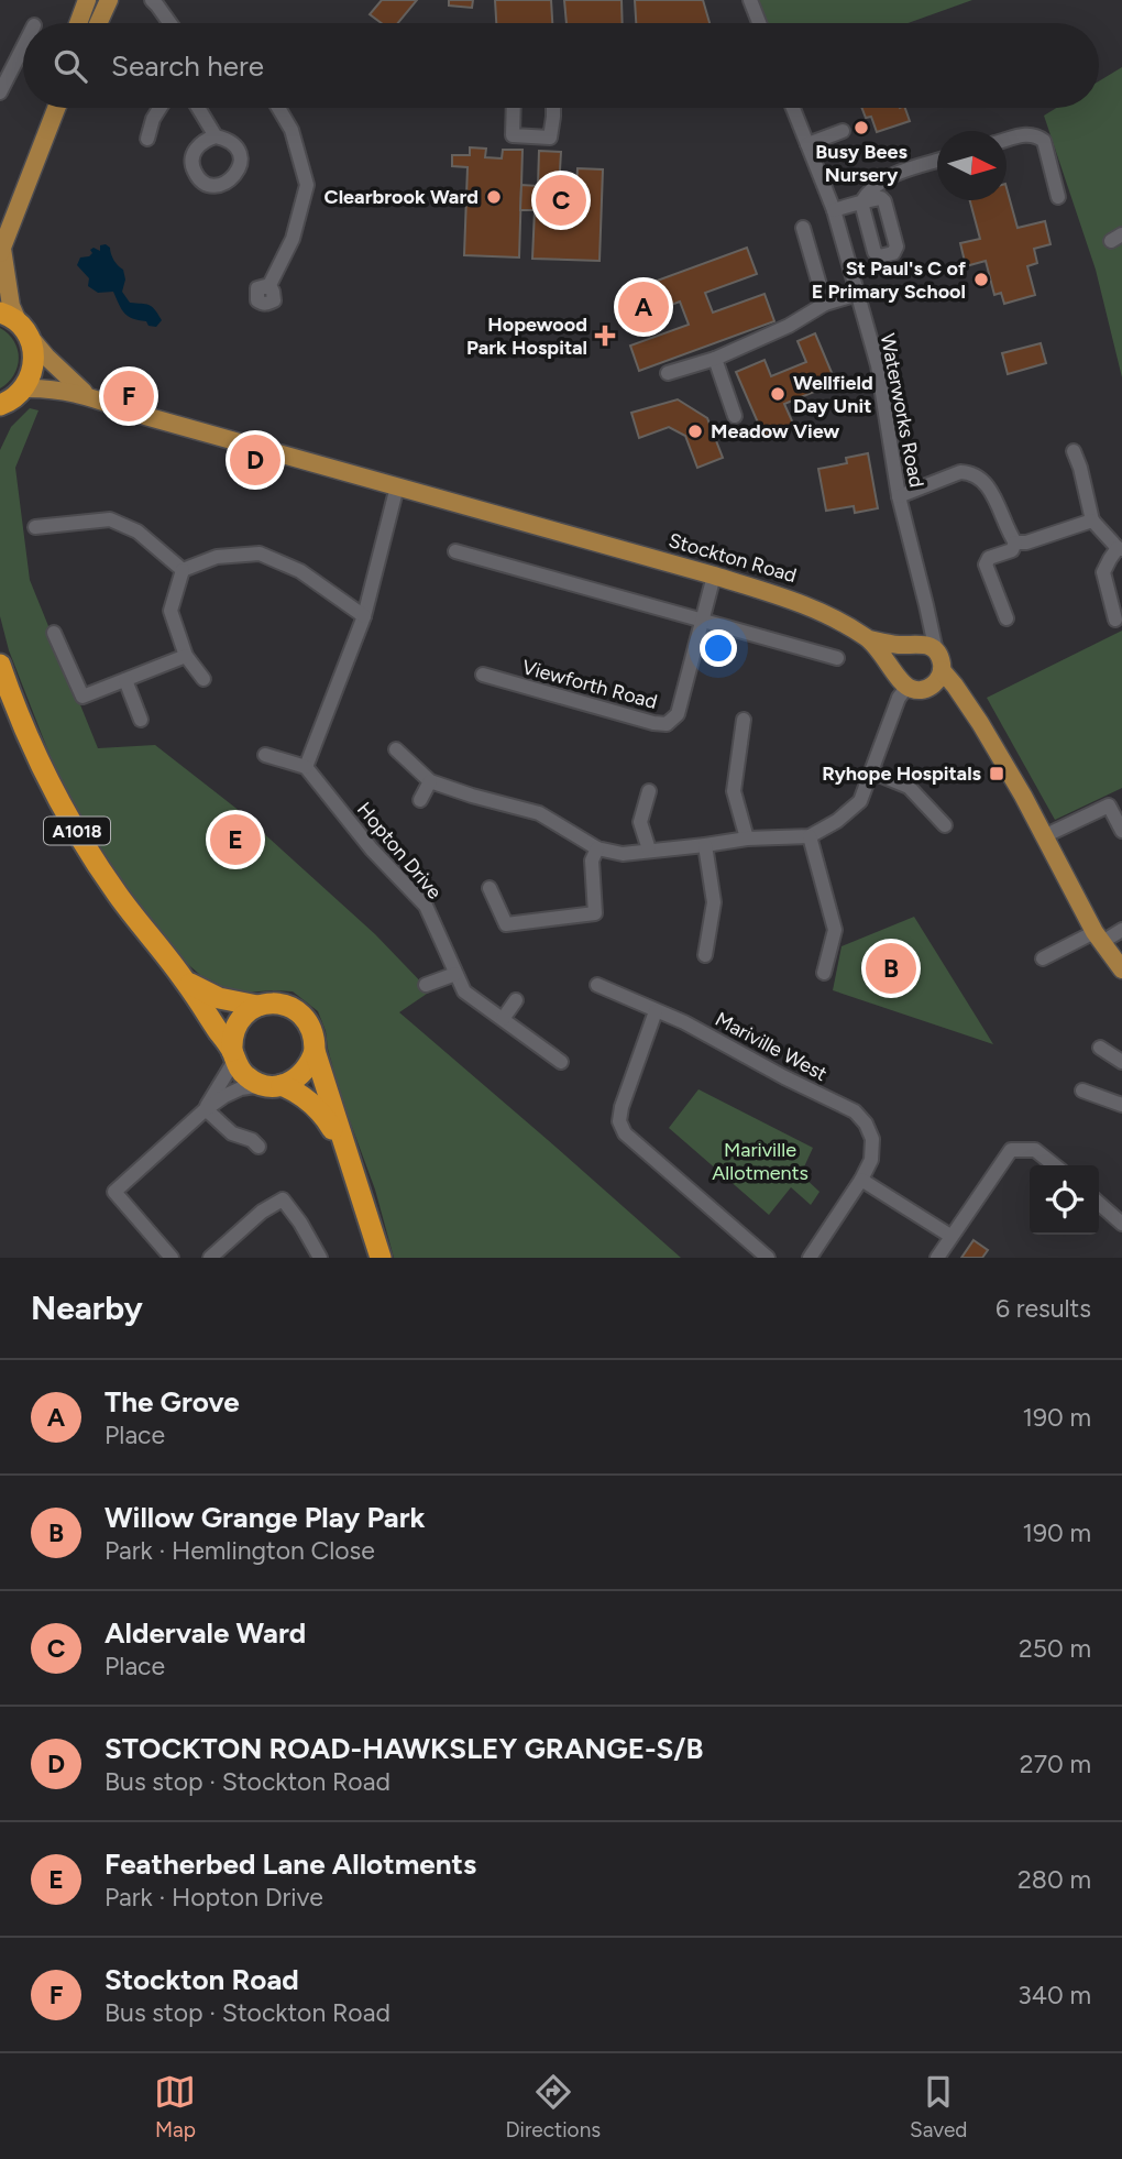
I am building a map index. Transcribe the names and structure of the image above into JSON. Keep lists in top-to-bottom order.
{
  "streets": {
    "highway": ["A1018"],
    "main road": ["Stockton Road"],
    "street": [
      "Waterworks Road",
      "Viewforth Road",
      "Hopton Drive",
      "Mariville West"
    ]
  },
  "crossings": [
    ["Waterworks Road", "Stockton Road"],
    ["Stockton Road", "Viewforth Road"]
  ],
  "parks": ["Mariville Allotments"],
  "places": {
    "other": [
      "Busy Bees Nursery",
      "Clearbrook Ward",
      "St Paul's C of E Primary School",
      "Wellfield Day Unit",
      "Meadow View"
    ],
    "health": ["Hopewood Park Hospital"],
    "transit": ["Ryhope Hospitals"]
  },
  "north": "right",
  "page": {
    "search": "Search here",
    "pins": [
      "C",
      "A",
      "F",
      "D",
      "E",
      "B"
    ],
    "heading": ["Nearby", "6 results"],
    "list": [
      {
        "mark": "A",
        "name": "The Grove",
        "note": "Place",
        "value": "190 m"
      },
      {
        "mark": "B",
        "name": "Willow Grange Play Park",
        "note": "Park · Hemlington Close",
        "value": "190 m"
      },
      {
        "mark": "C",
        "name": "Aldervale Ward",
        "note": "Place",
        "value": "250 m"
      },
      {
        "mark": "D",
        "name": "STOCKTON ROAD-HAWKSLEY GRANGE-S/B",
        "note": "Bus stop · Stockton Road",
        "value": "270 m"
      },
      {
        "mark": "E",
        "name": "Featherbed Lane Allotments",
        "note": "Park · Hopton Drive",
        "value": "280 m"
      },
      {
        "mark": "F",
        "name": "Stockton Road",
        "note": "Bus stop · Stockton Road",
        "value": "340 m"
      }
    ],
    "nav": ["Map", "Directions", "Saved"]
  }
}
